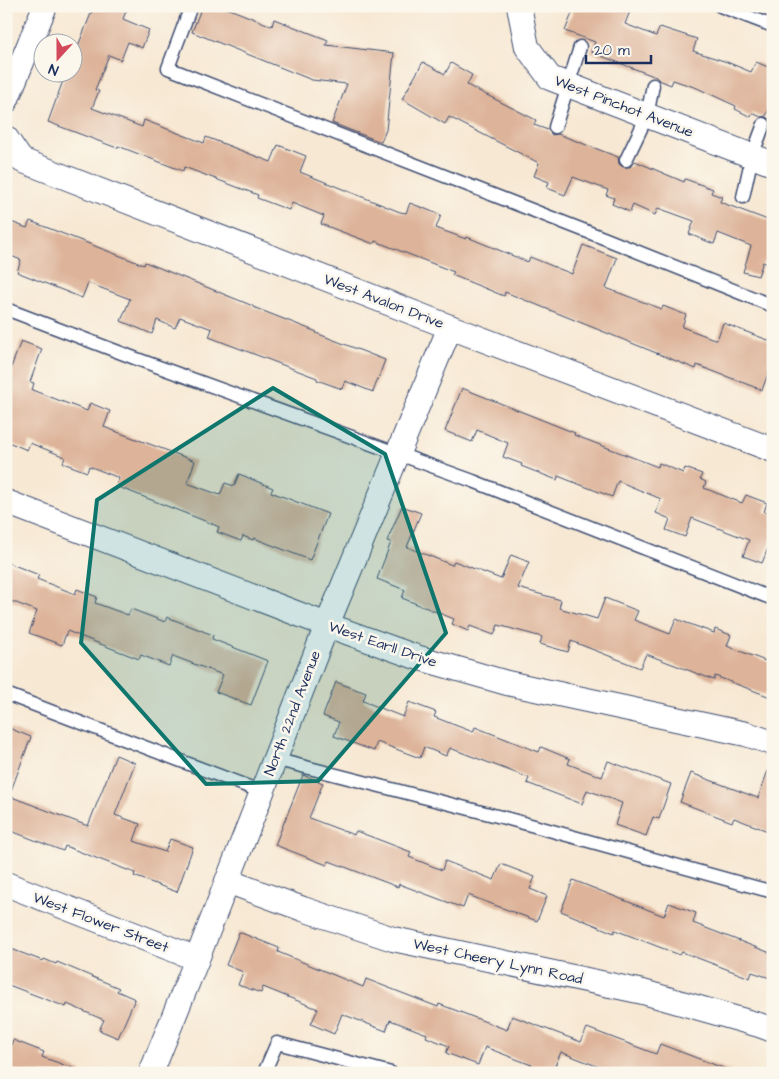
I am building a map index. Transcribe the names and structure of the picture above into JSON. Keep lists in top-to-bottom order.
{
  "streets": {
    "street": [
      "West Pinchot Avenue",
      "West Avalon Drive",
      "West Earll Drive",
      "North 22nd Avenue",
      "West Flower Street",
      "West Cheery Lynn Road"
    ]
  },
  "crossings": [
    ["West Avalon Drive", "North 22nd Avenue"],
    ["West Earll Drive", "North 22nd Avenue"],
    ["North 22nd Avenue", "West Flower Street"],
    ["North 22nd Avenue", "West Cheery Lynn Road"]
  ],
  "scale_bar": "20 m",
  "north": "bottom"
}
